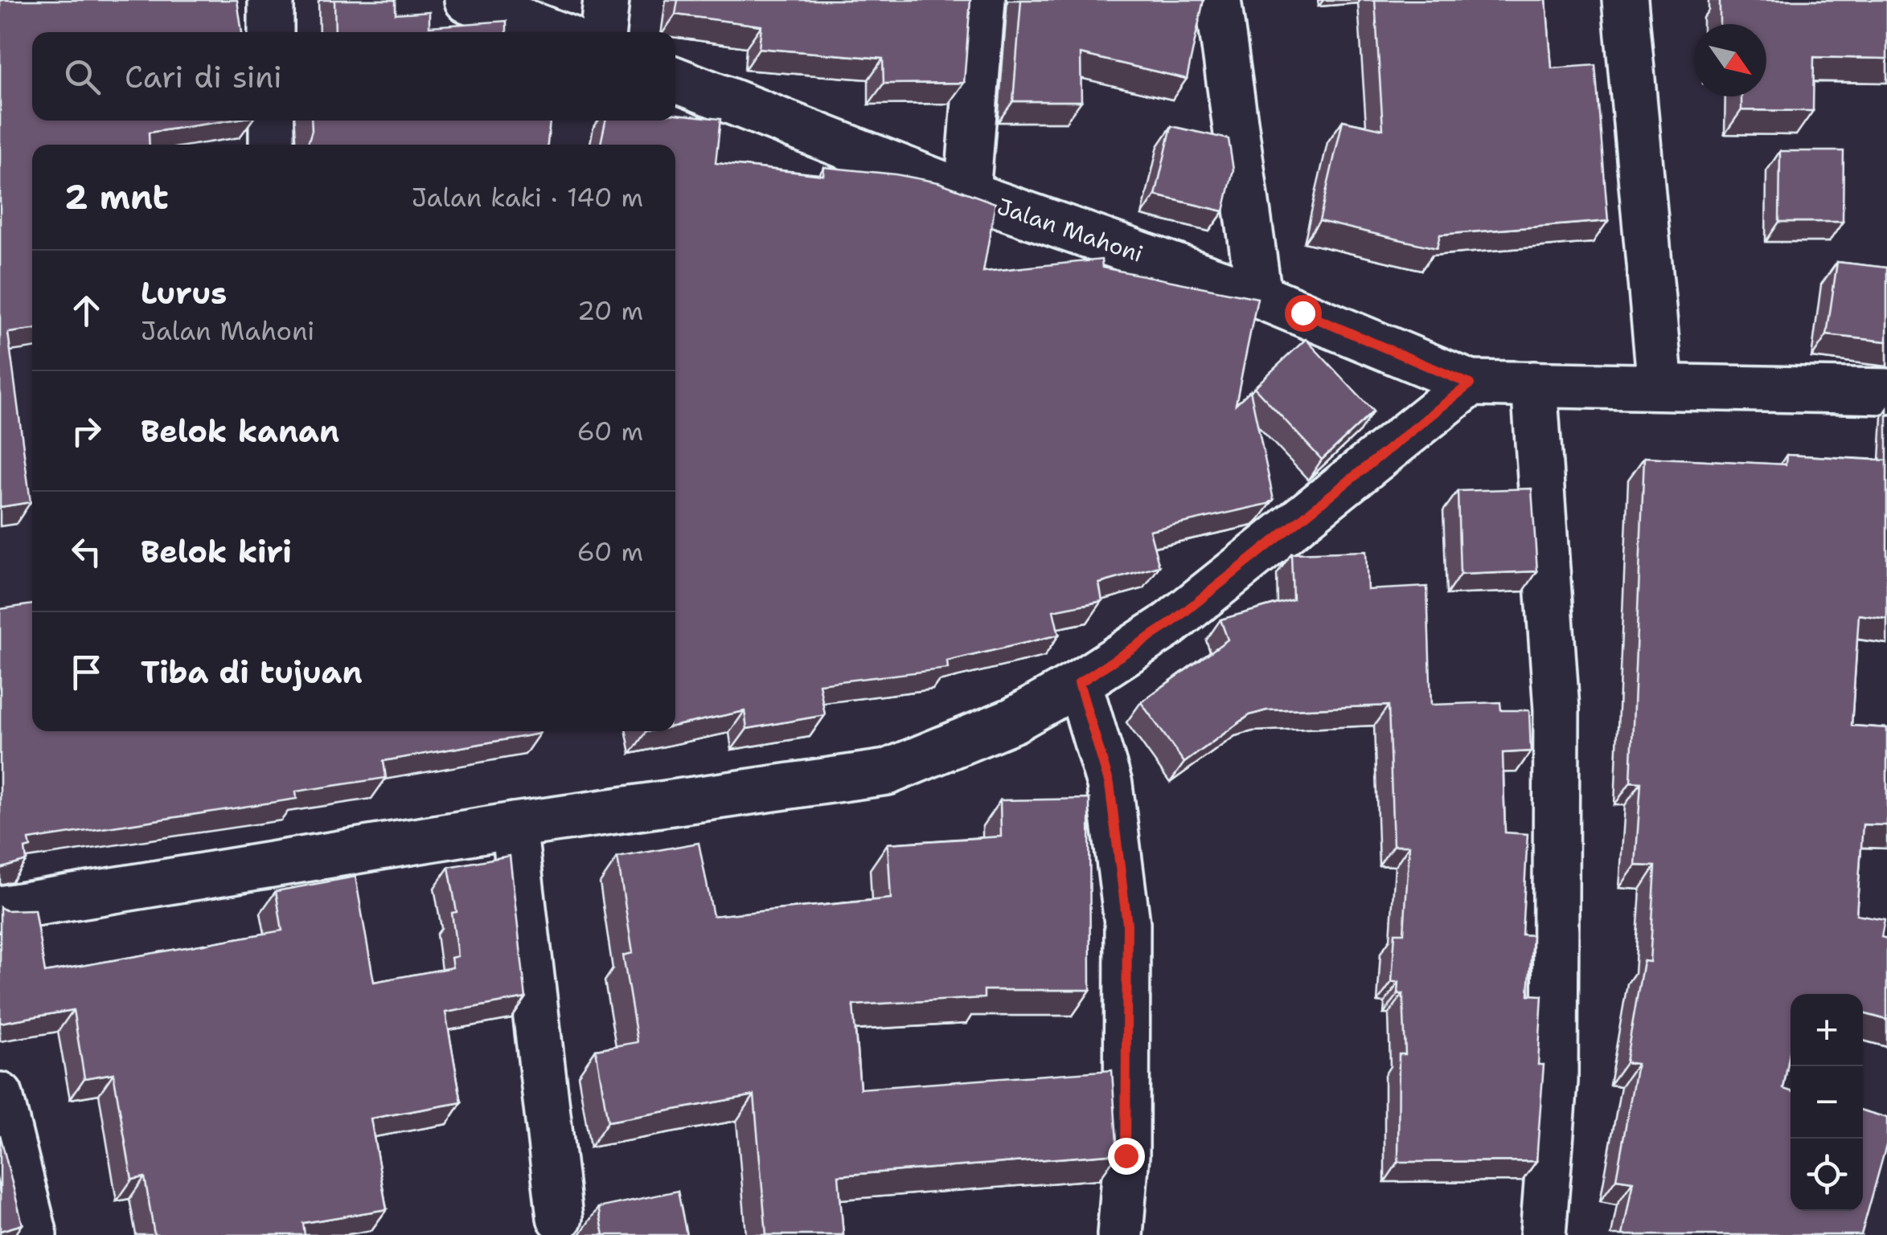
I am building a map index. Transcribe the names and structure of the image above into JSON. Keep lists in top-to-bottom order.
{
  "streets": {
    "street": ["Jalan Mahoni"]
  },
  "north": "bottom right",
  "page": {
    "search": "Cari di sini",
    "heading": ["2 mnt", "Jalan kaki · 140 m"],
    "list": [
      ["Lurus", "Jalan Mahoni", "20 m"],
      ["Belok kanan", "60 m"],
      ["Belok kiri", "60 m"],
      "Tiba di tujuan"
    ],
    "map_buttons": ["+", "−"]
  }
}
